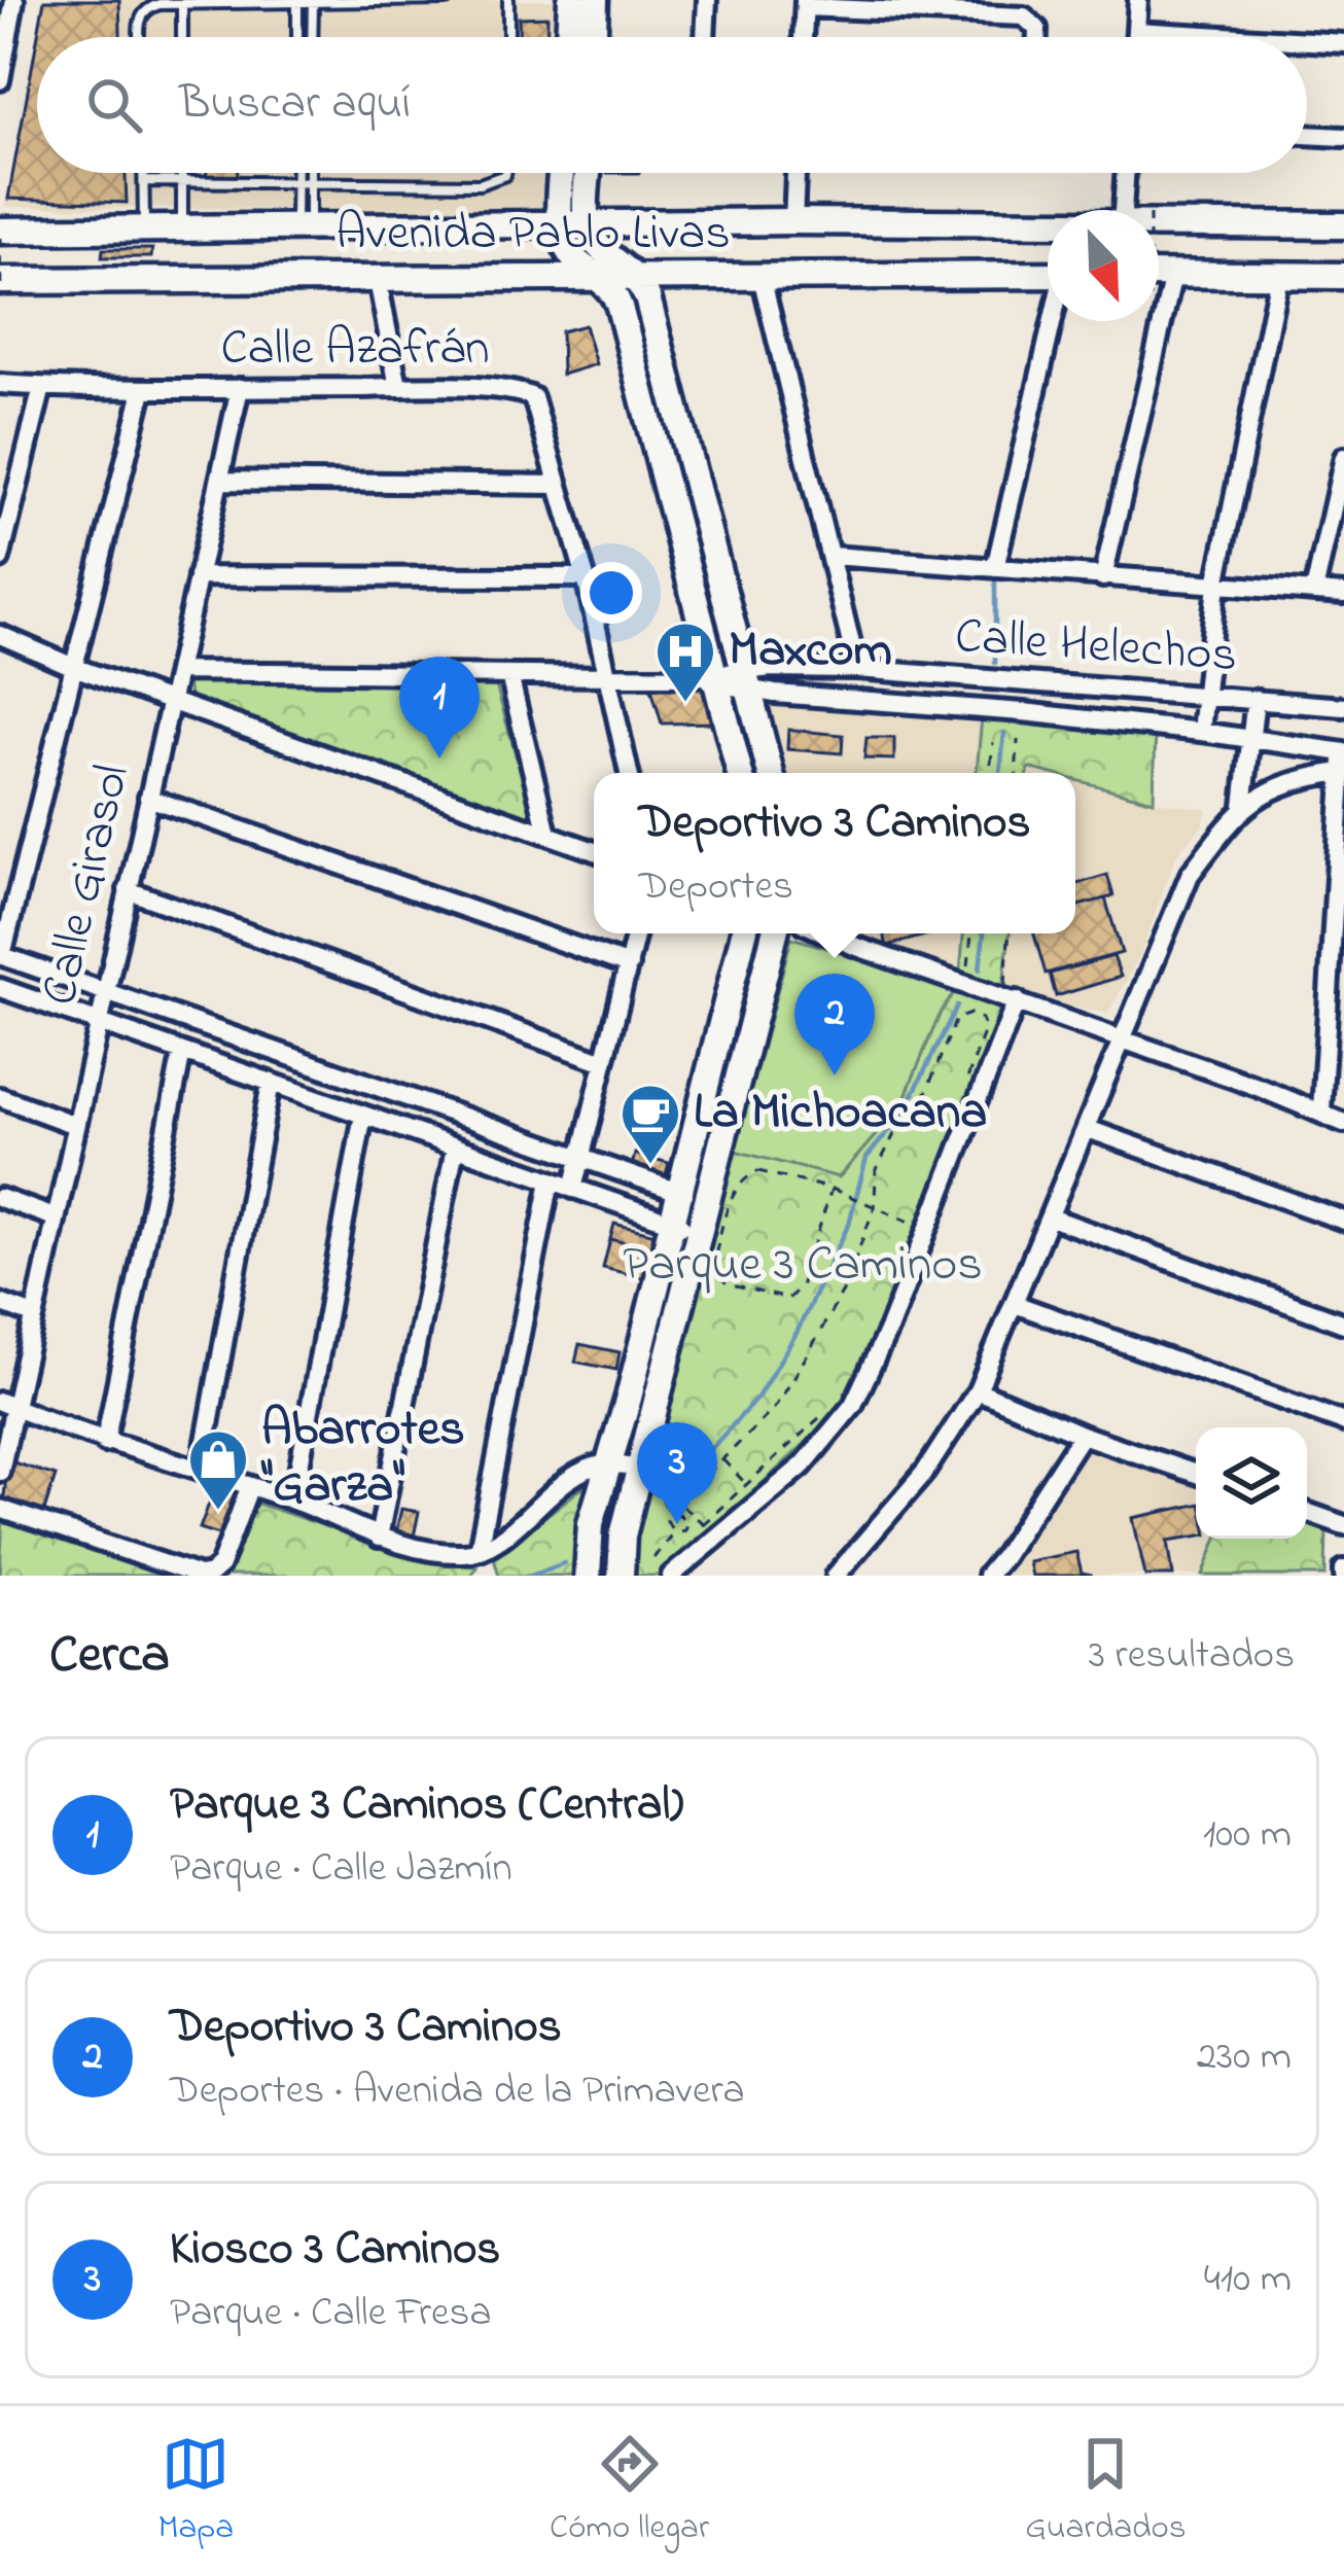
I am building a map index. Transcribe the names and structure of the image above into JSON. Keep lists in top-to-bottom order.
{
  "streets": {
    "street": [
      "Avenida Pablo Livas",
      "Calle Azafrán",
      "Calle Helechos",
      "Calle Girasol"
    ]
  },
  "crossings": [
    ["Calle Azafrán", "Calle Girasol"]
  ],
  "parks": ["Parque 3 Caminos"],
  "places": {
    "hospital": ["Maxcom"],
    "cafe": ["La Michoacana"],
    "shop": ["Abarrotes \"Garza\""]
  },
  "north": "bottom right",
  "page": {
    "search": "Buscar aquí",
    "pins": ["1", "2", "3"],
    "popup": ["Deportivo 3 Caminos", "Deportes"],
    "heading": ["Cerca", "3 resultados"],
    "list": [
      {
        "mark": "1",
        "name": "Parque 3 Caminos (Central)",
        "note": "Parque · Calle Jazmín",
        "value": "100 m"
      },
      {
        "mark": "2",
        "name": "Deportivo 3 Caminos",
        "note": "Deportes · Avenida de la Primavera",
        "value": "230 m"
      },
      {
        "mark": "3",
        "name": "Kiosco 3 Caminos",
        "note": "Parque · Calle Fresa",
        "value": "410 m"
      }
    ],
    "nav": ["Mapa", "Cómo llegar", "Guardados"]
  }
}
